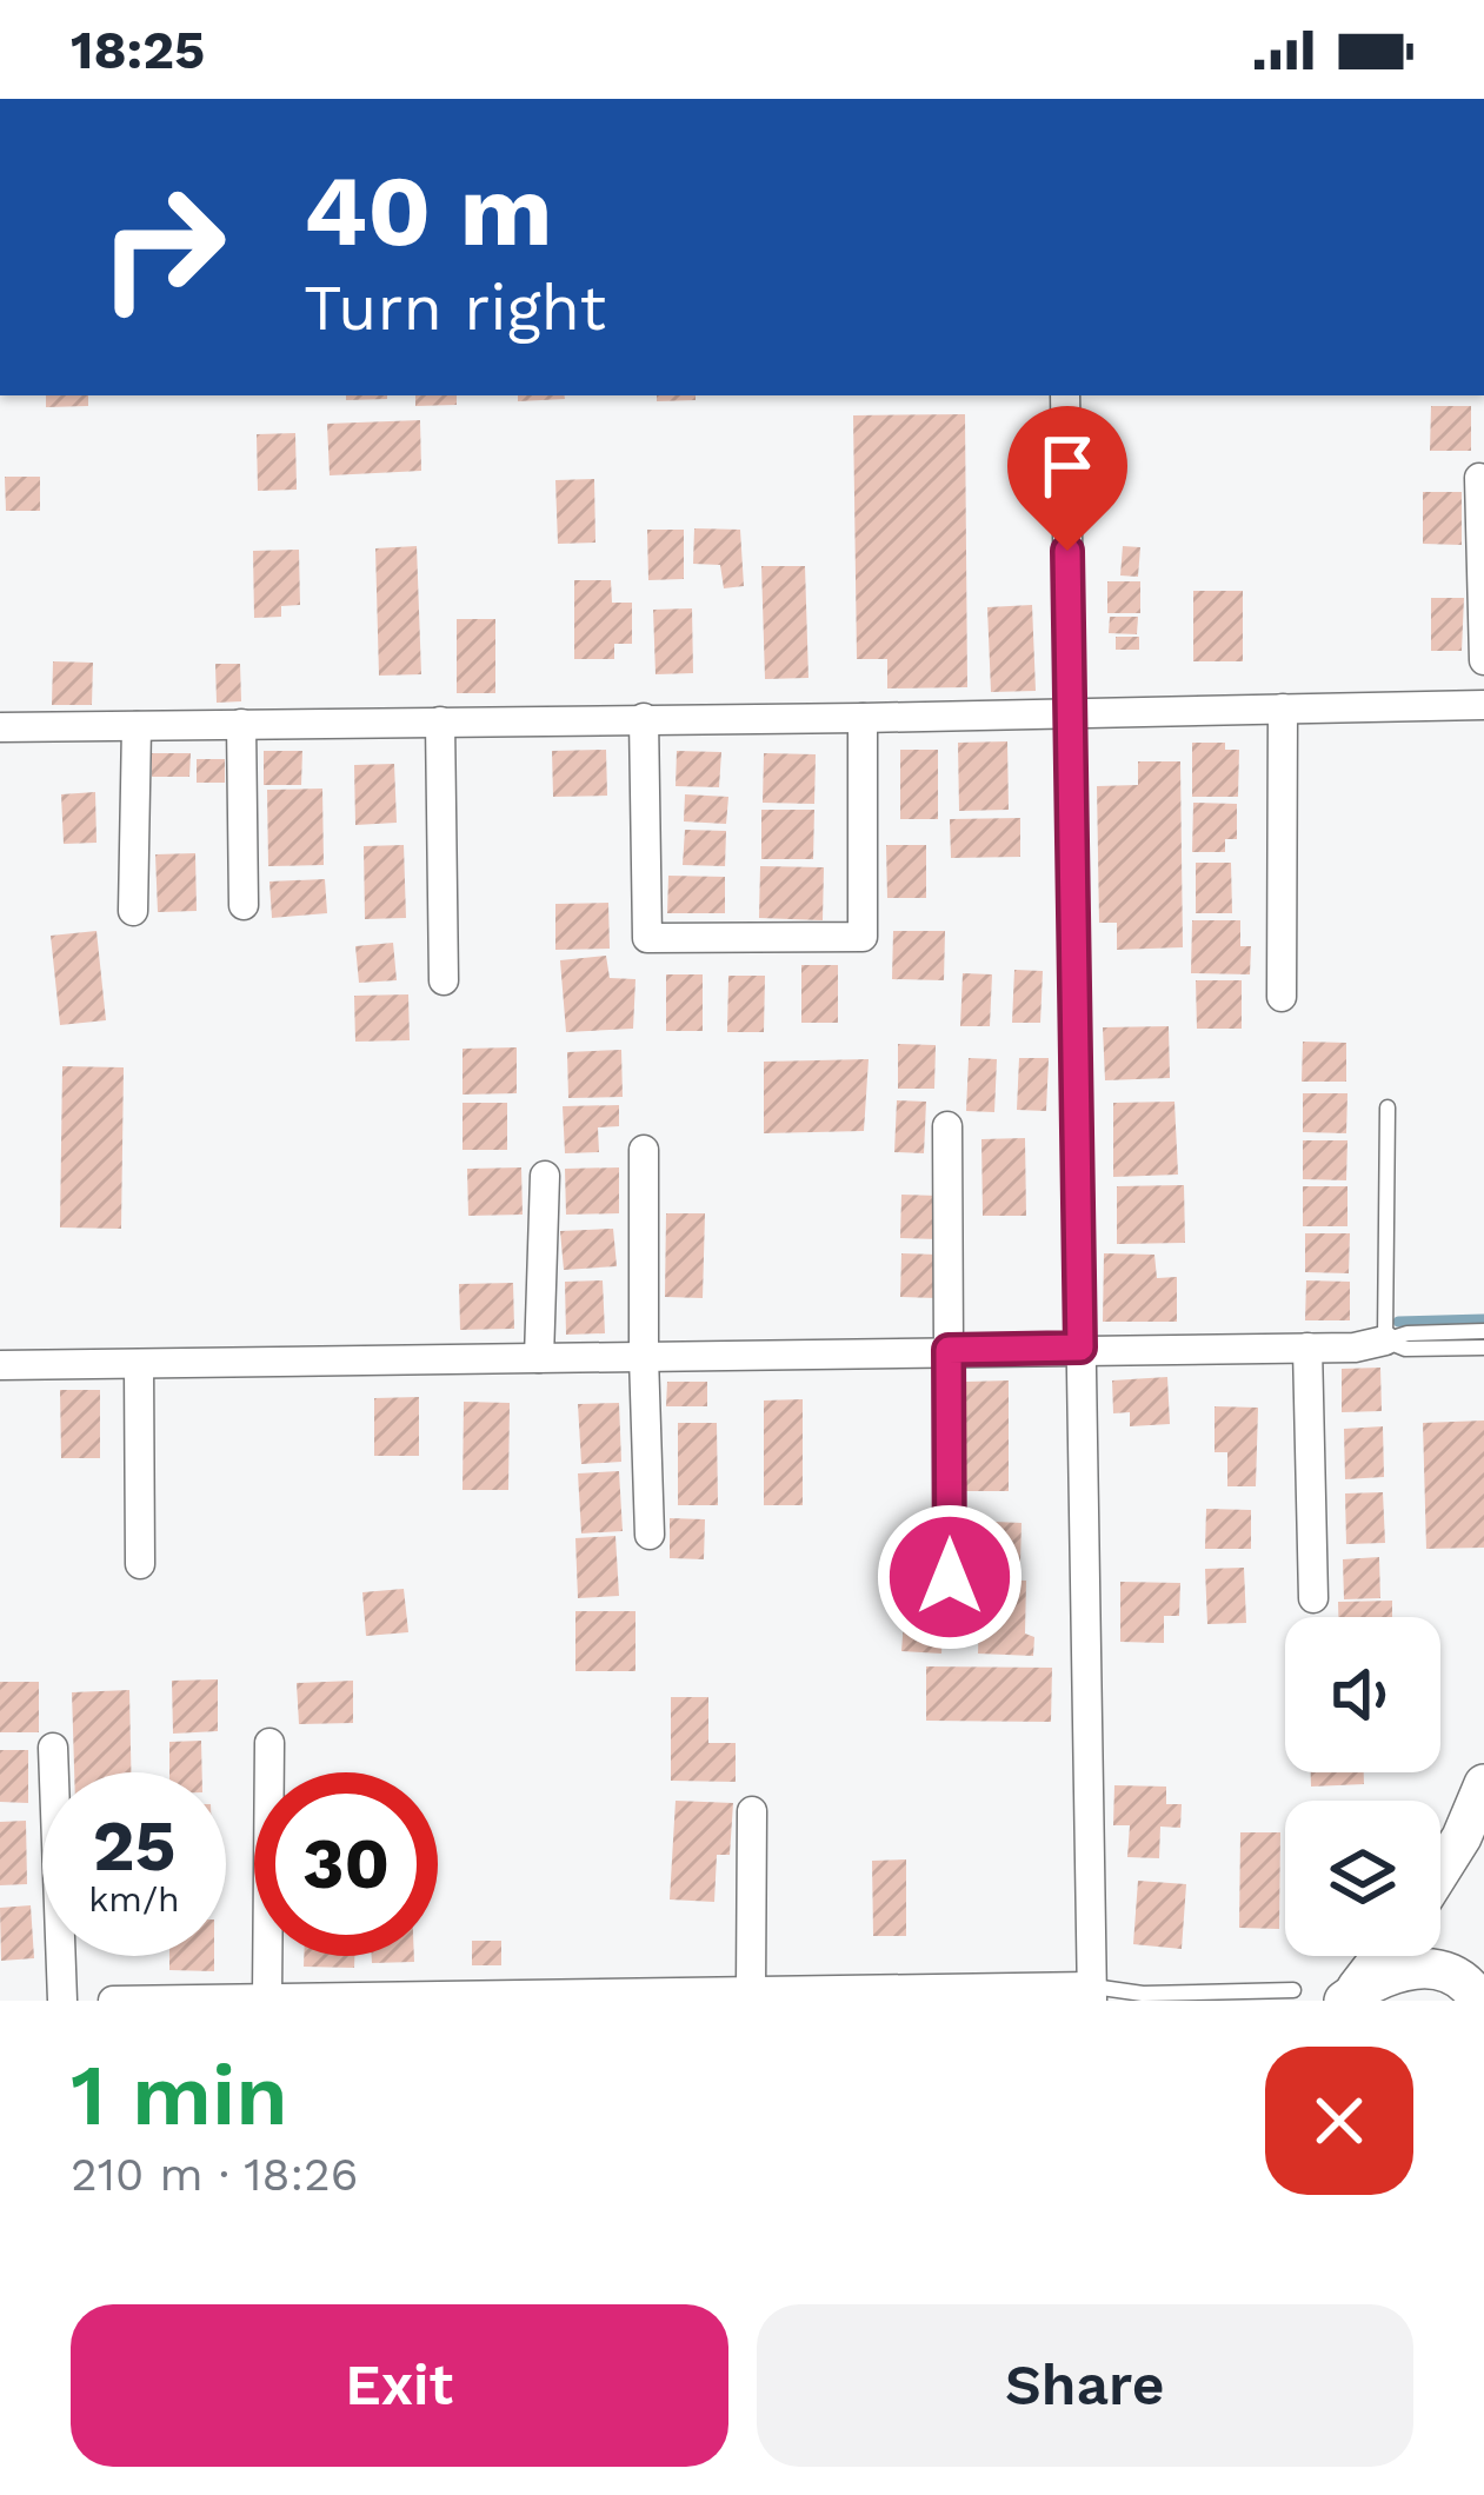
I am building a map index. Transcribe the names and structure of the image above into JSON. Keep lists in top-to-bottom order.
{
  "page": {
    "status": "18:25",
    "turn": ["40 m", "Turn right"],
    "speed": "25 km/h",
    "limit": "30",
    "heading": ["1 min", "210 m · 18:26"],
    "buttons": ["Exit", "Share"]
  }
}
